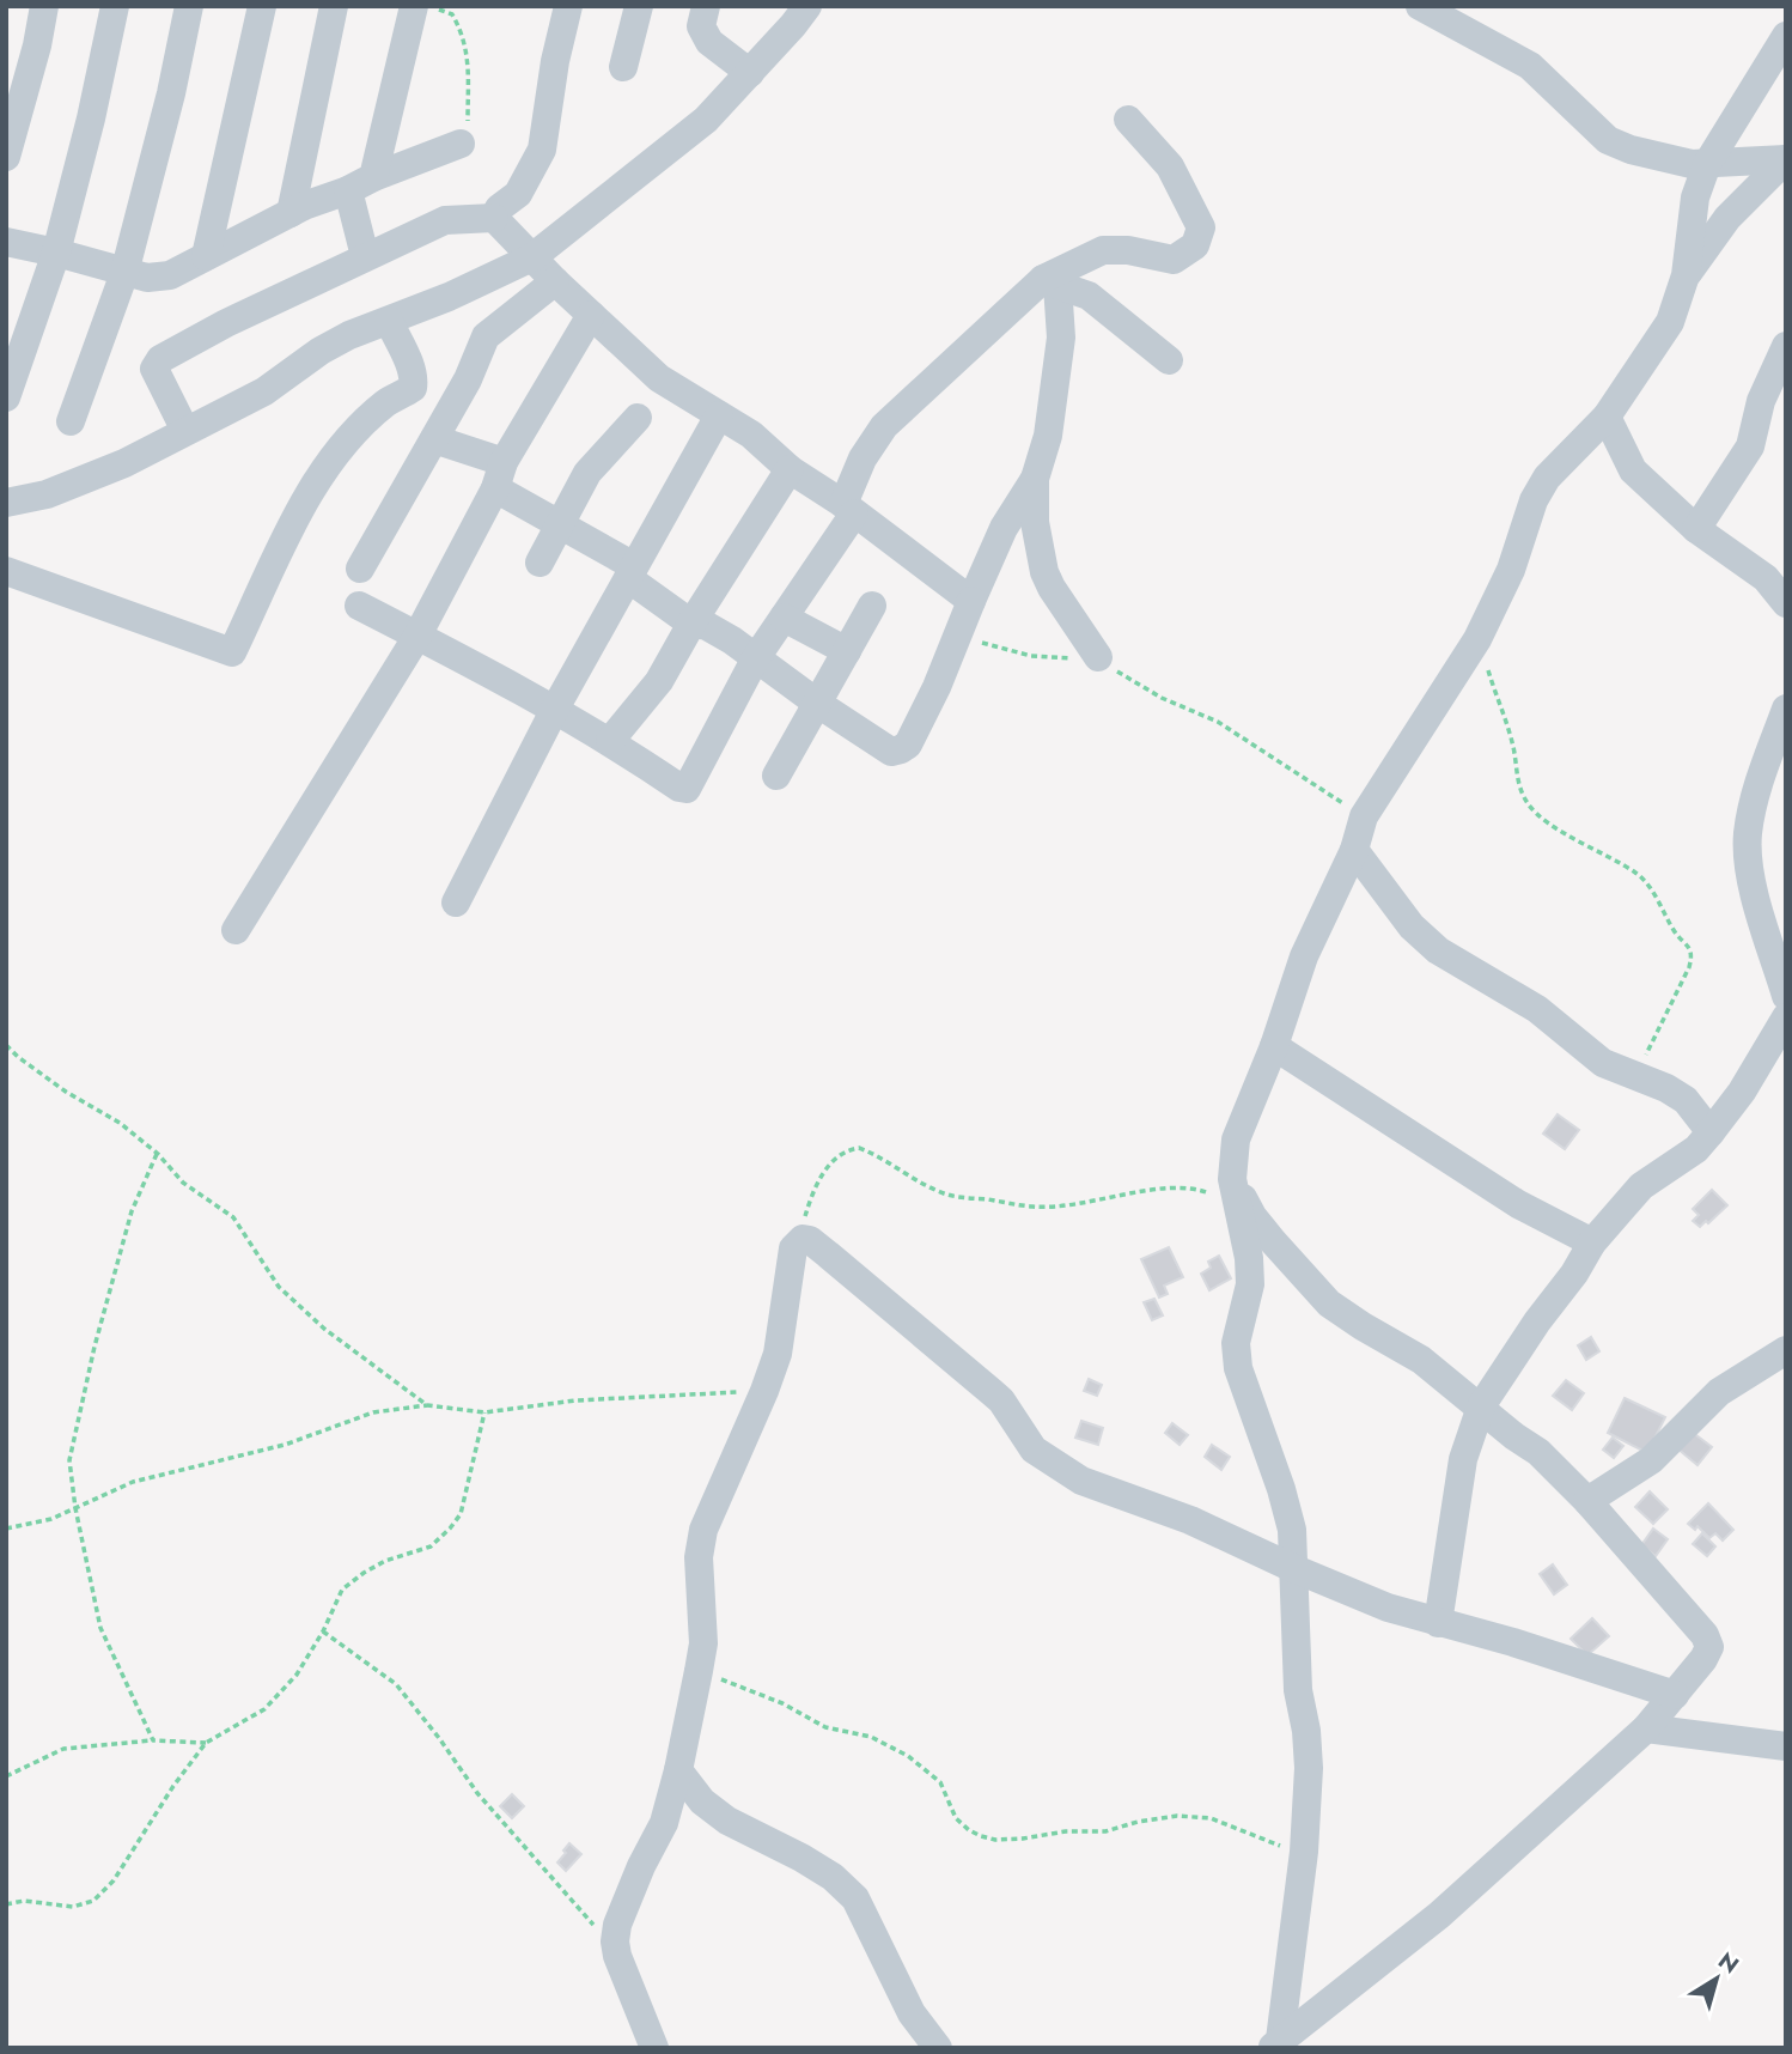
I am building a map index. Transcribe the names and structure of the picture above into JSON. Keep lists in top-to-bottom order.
{
  "north": "top right"
}
